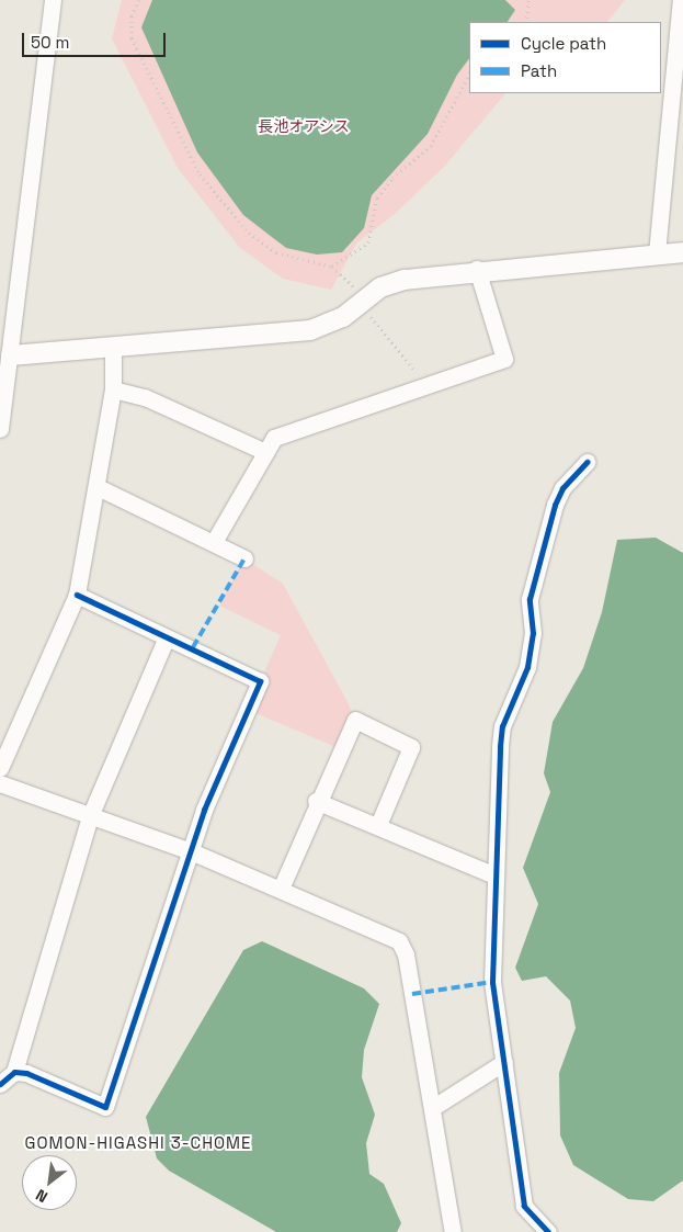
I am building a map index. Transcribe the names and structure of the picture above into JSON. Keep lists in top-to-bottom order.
{
  "districts": ["GOMON-HIGASHI 3-CHOME"],
  "parks": ["長池オアシス"],
  "legend": ["Cycle path", "Path"],
  "scale_bar": "50 m",
  "north": "bottom left"
}
